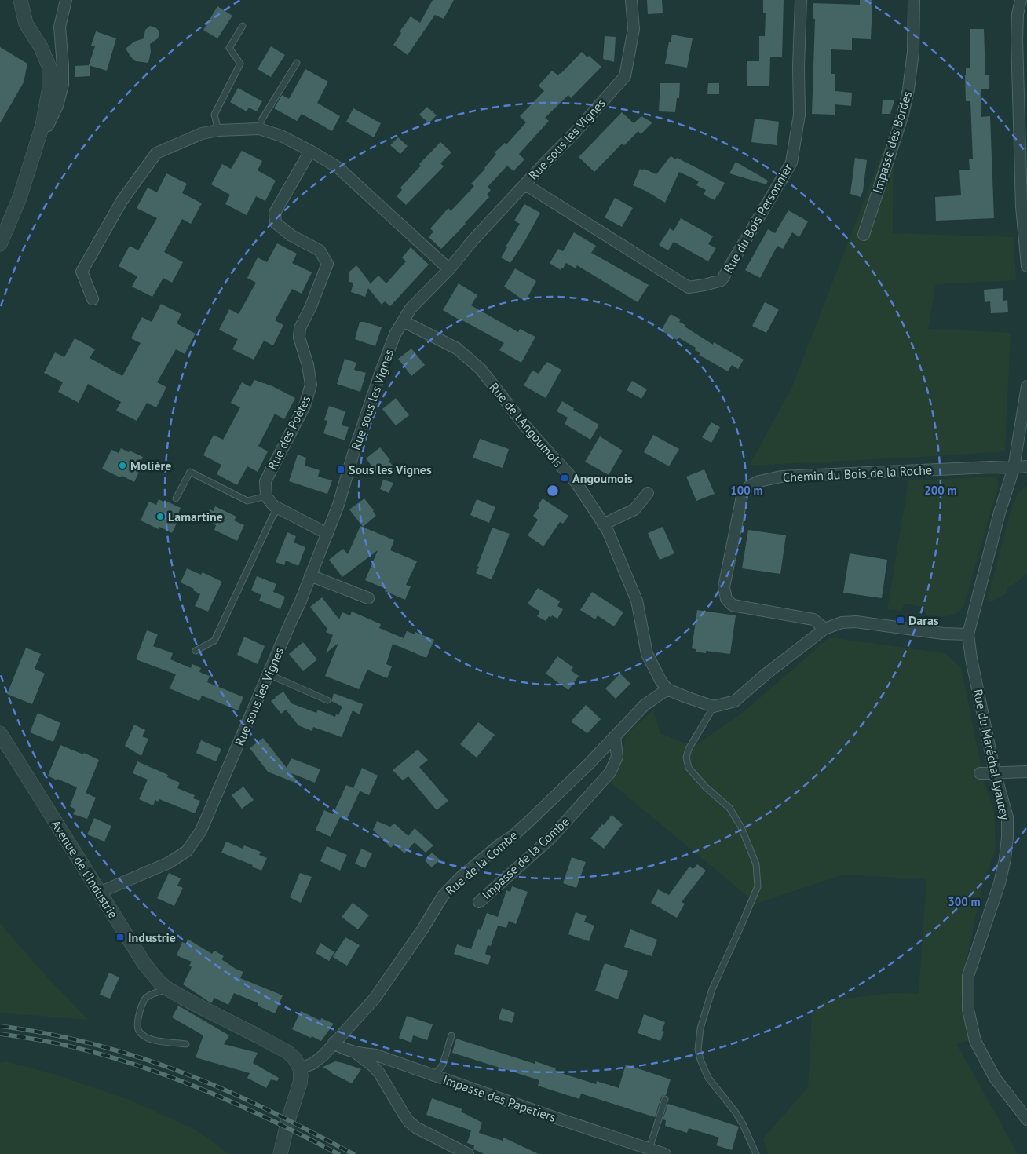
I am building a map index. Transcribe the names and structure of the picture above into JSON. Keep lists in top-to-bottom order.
{
  "streets": {
    "street": [
      "Rue sous les Vignes",
      "Impasse des Bordes",
      "Rue du Bois Personnier",
      "Rue de l'Angoumois",
      "Rue des Poètes",
      "Chemin du Bois de la Roche",
      "Rue du Maréchal Lyautey",
      "Impasse de la Combe",
      "Rue de la Combe",
      "Avenue de l'Industrie",
      "Impasse des Papetiers"
    ]
  },
  "crossings": [
    ["Rue sous les Vignes", "Rue du Bois Personnier"],
    ["Rue sous les Vignes", "Rue de l'Angoumois"],
    ["Rue sous les Vignes", "Avenue de l'Industrie"],
    ["Rue de l'Angoumois", "Rue de la Combe"],
    ["Chemin du Bois de la Roche", "Rue du Maréchal Lyautey"],
    ["Impasse de la Combe", "Rue de la Combe"],
    ["Rue de la Combe", "Avenue de l'Industrie"],
    ["Rue de la Combe", "Impasse des Papetiers"]
  ],
  "places": {
    "other": ["Molière", "Lamartine"],
    "transit": [
      "Sous les Vignes",
      "Angoumois",
      "Daras",
      "Industrie"
    ]
  },
  "rings": ["100 m", "200 m", "300 m"]
}
